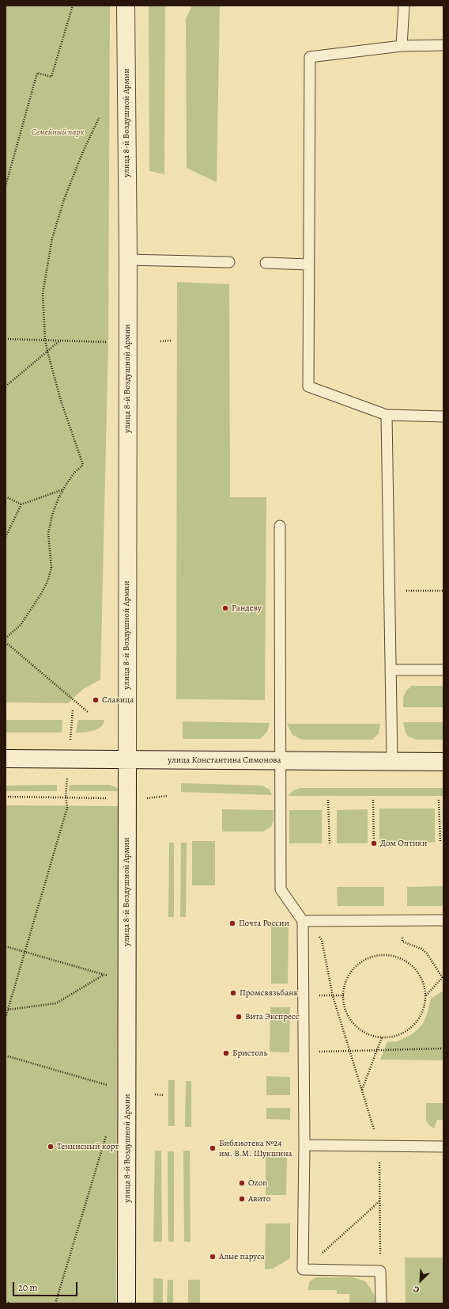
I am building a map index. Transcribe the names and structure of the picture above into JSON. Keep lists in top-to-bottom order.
{
  "streets": {
    "street": ["улица 8-й Воздушной Армии", "улица Константина Симонова"]
  },
  "crossings": [
    ["улица 8-й Воздушной Армии", "улица Константина Симонова"]
  ],
  "parks": ["Семейный парк"],
  "places": [
    "Рандеву",
    "Славица",
    "Дом Оптики",
    "Почта России",
    "Промсвязьбанк",
    "Вита Экспресс",
    "Бристоль",
    "Теннисный корт",
    "Библиотека №24 им. В.М. Шукшина",
    "Ozon",
    "Авито",
    "Алые паруса"
  ],
  "scale_bar": "20 m",
  "north": "bottom left"
}
